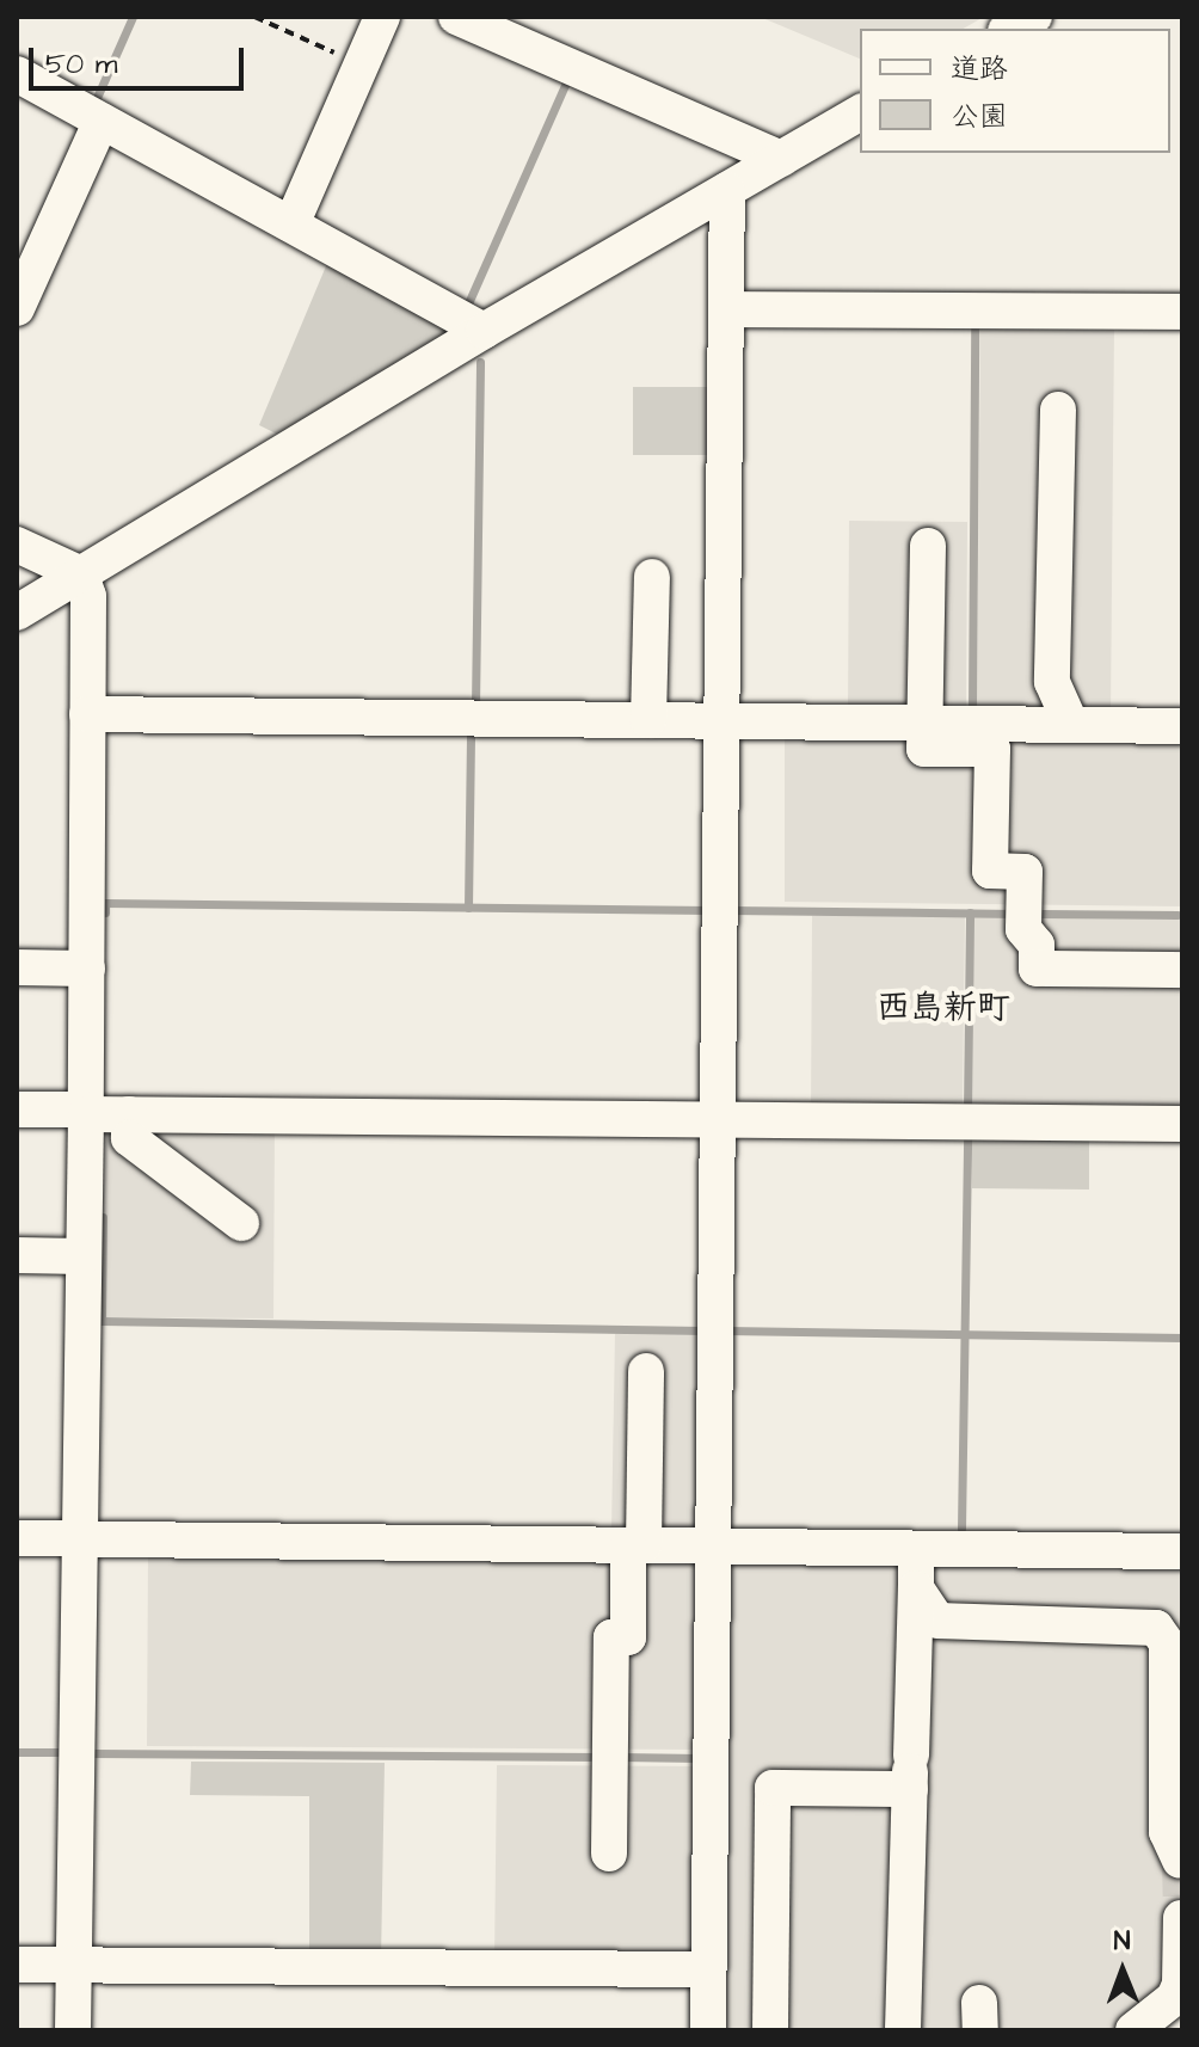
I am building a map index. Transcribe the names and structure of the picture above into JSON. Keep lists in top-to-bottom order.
{
  "districts": ["西島新町"],
  "legend": ["道路", "公園"],
  "scale_bar": "50 m",
  "north": "top"
}
